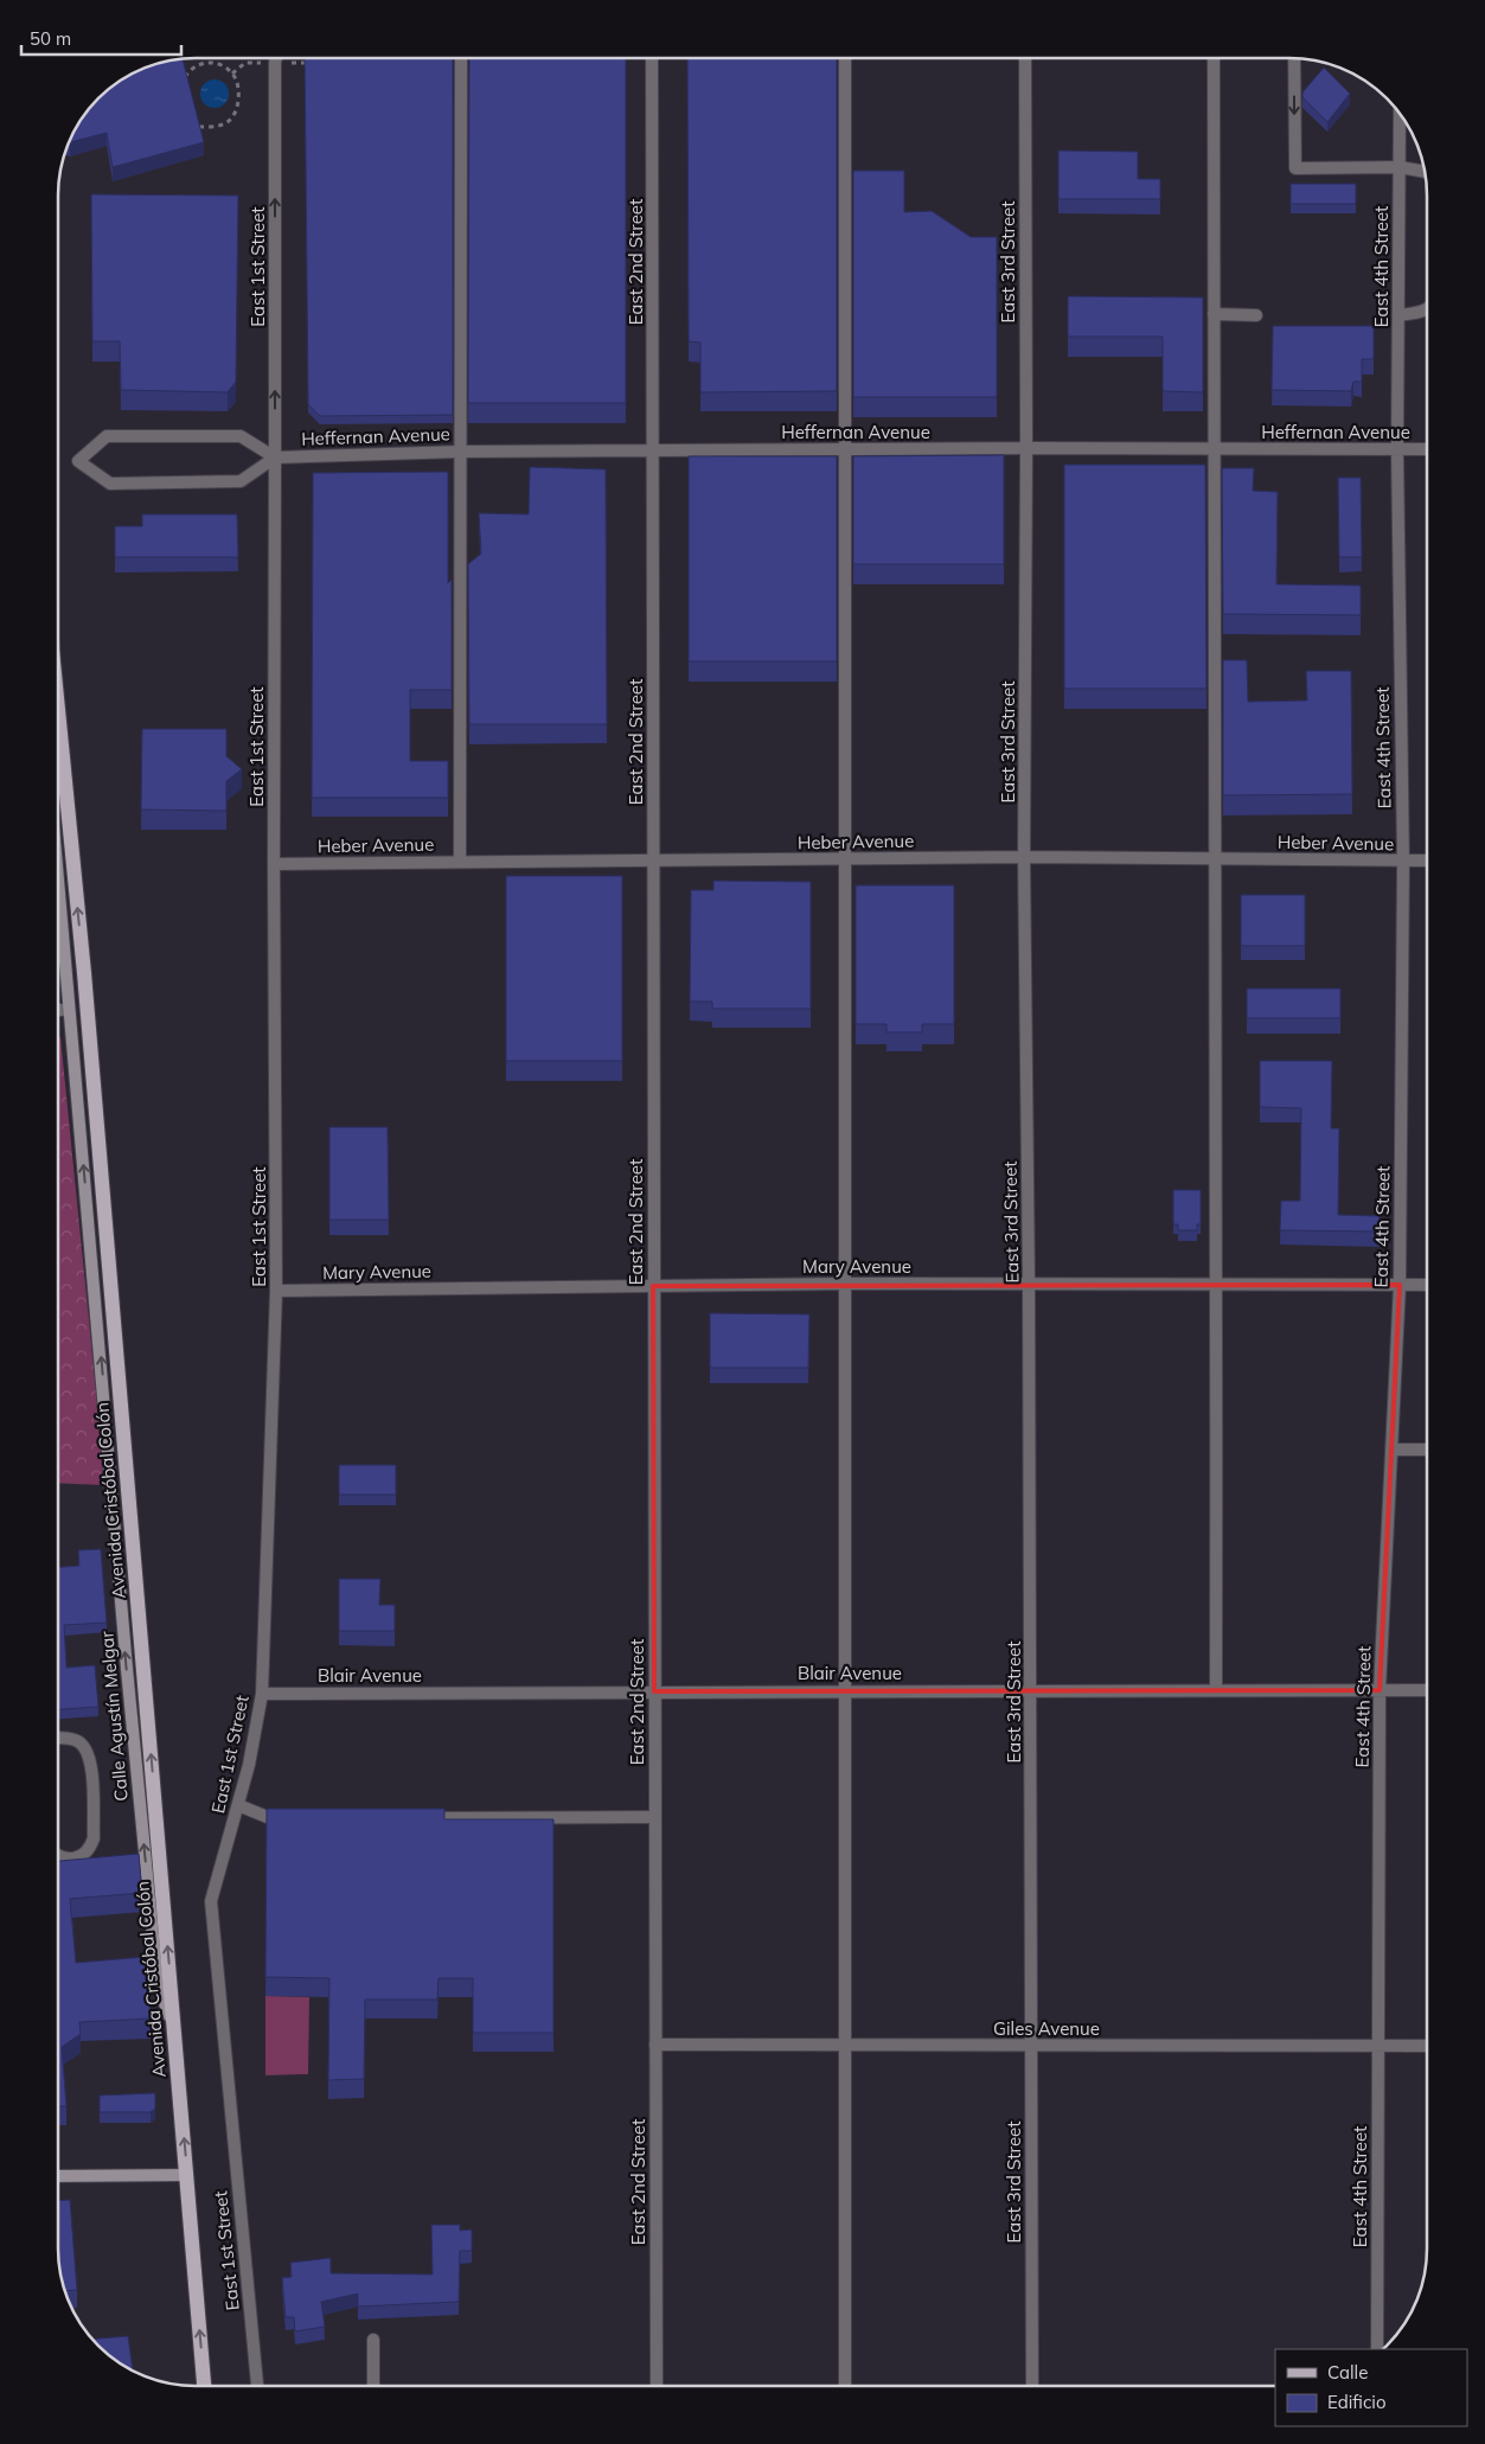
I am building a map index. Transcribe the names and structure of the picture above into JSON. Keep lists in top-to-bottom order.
{
  "streets": {
    "main road": ["Avenida Cristóbal Colón", "Calle Agustín Melgar"],
    "street": [
      "East 2nd Street",
      "East 3rd Street",
      "East 1st Street",
      "East 4th Street",
      "Heffernan Avenue",
      "Heber Avenue",
      "Mary Avenue",
      "Blair Avenue",
      "Giles Avenue"
    ]
  },
  "crossings": [
    ["East 2nd Street", "Heffernan Avenue"],
    ["East 2nd Street", "Heber Avenue"],
    ["East 2nd Street", "Mary Avenue"],
    ["East 2nd Street", "Blair Avenue"],
    ["East 2nd Street", "Giles Avenue"],
    ["East 3rd Street", "Heffernan Avenue"],
    ["East 3rd Street", "Heber Avenue"],
    ["East 3rd Street", "Mary Avenue"],
    ["East 3rd Street", "Blair Avenue"],
    ["East 3rd Street", "Giles Avenue"],
    ["East 1st Street", "Heffernan Avenue"],
    ["East 1st Street", "Heber Avenue"],
    ["East 1st Street", "Mary Avenue"],
    ["East 1st Street", "Blair Avenue"],
    ["East 4th Street", "Heffernan Avenue"],
    ["East 4th Street", "Heber Avenue"],
    ["East 4th Street", "Mary Avenue"],
    ["East 4th Street", "Blair Avenue"],
    ["East 4th Street", "Giles Avenue"],
    ["Avenida Cristóbal Colón", "Calle Agustín Melgar"]
  ],
  "one_way": ["Avenida Cristóbal Colón", "Calle Agustín Melgar"],
  "legend": ["Calle", "Edificio"],
  "scale_bar": "50 m"
}
